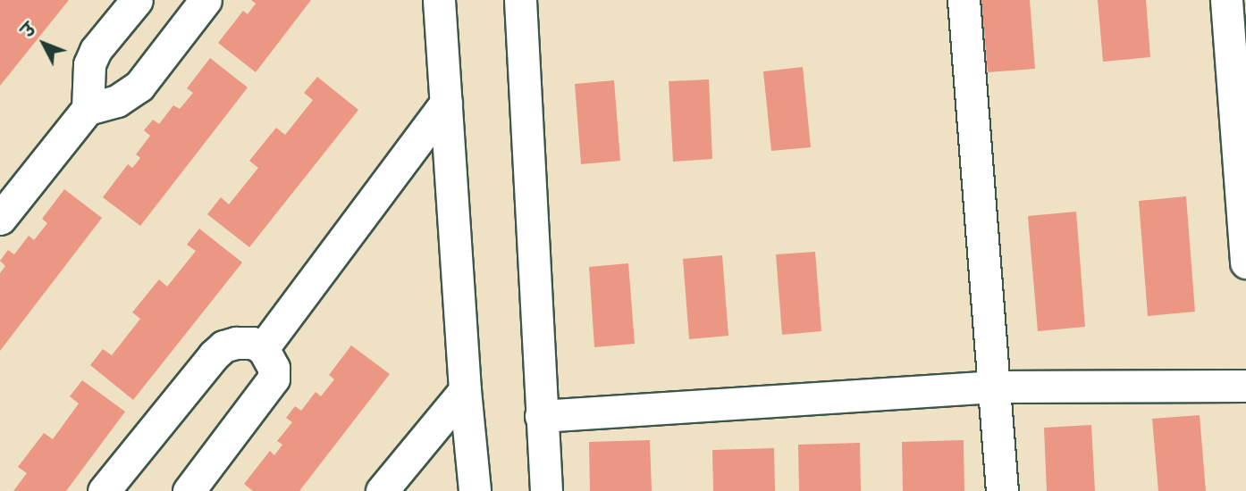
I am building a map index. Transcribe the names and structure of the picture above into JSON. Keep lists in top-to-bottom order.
{
  "north": "top left"
}
